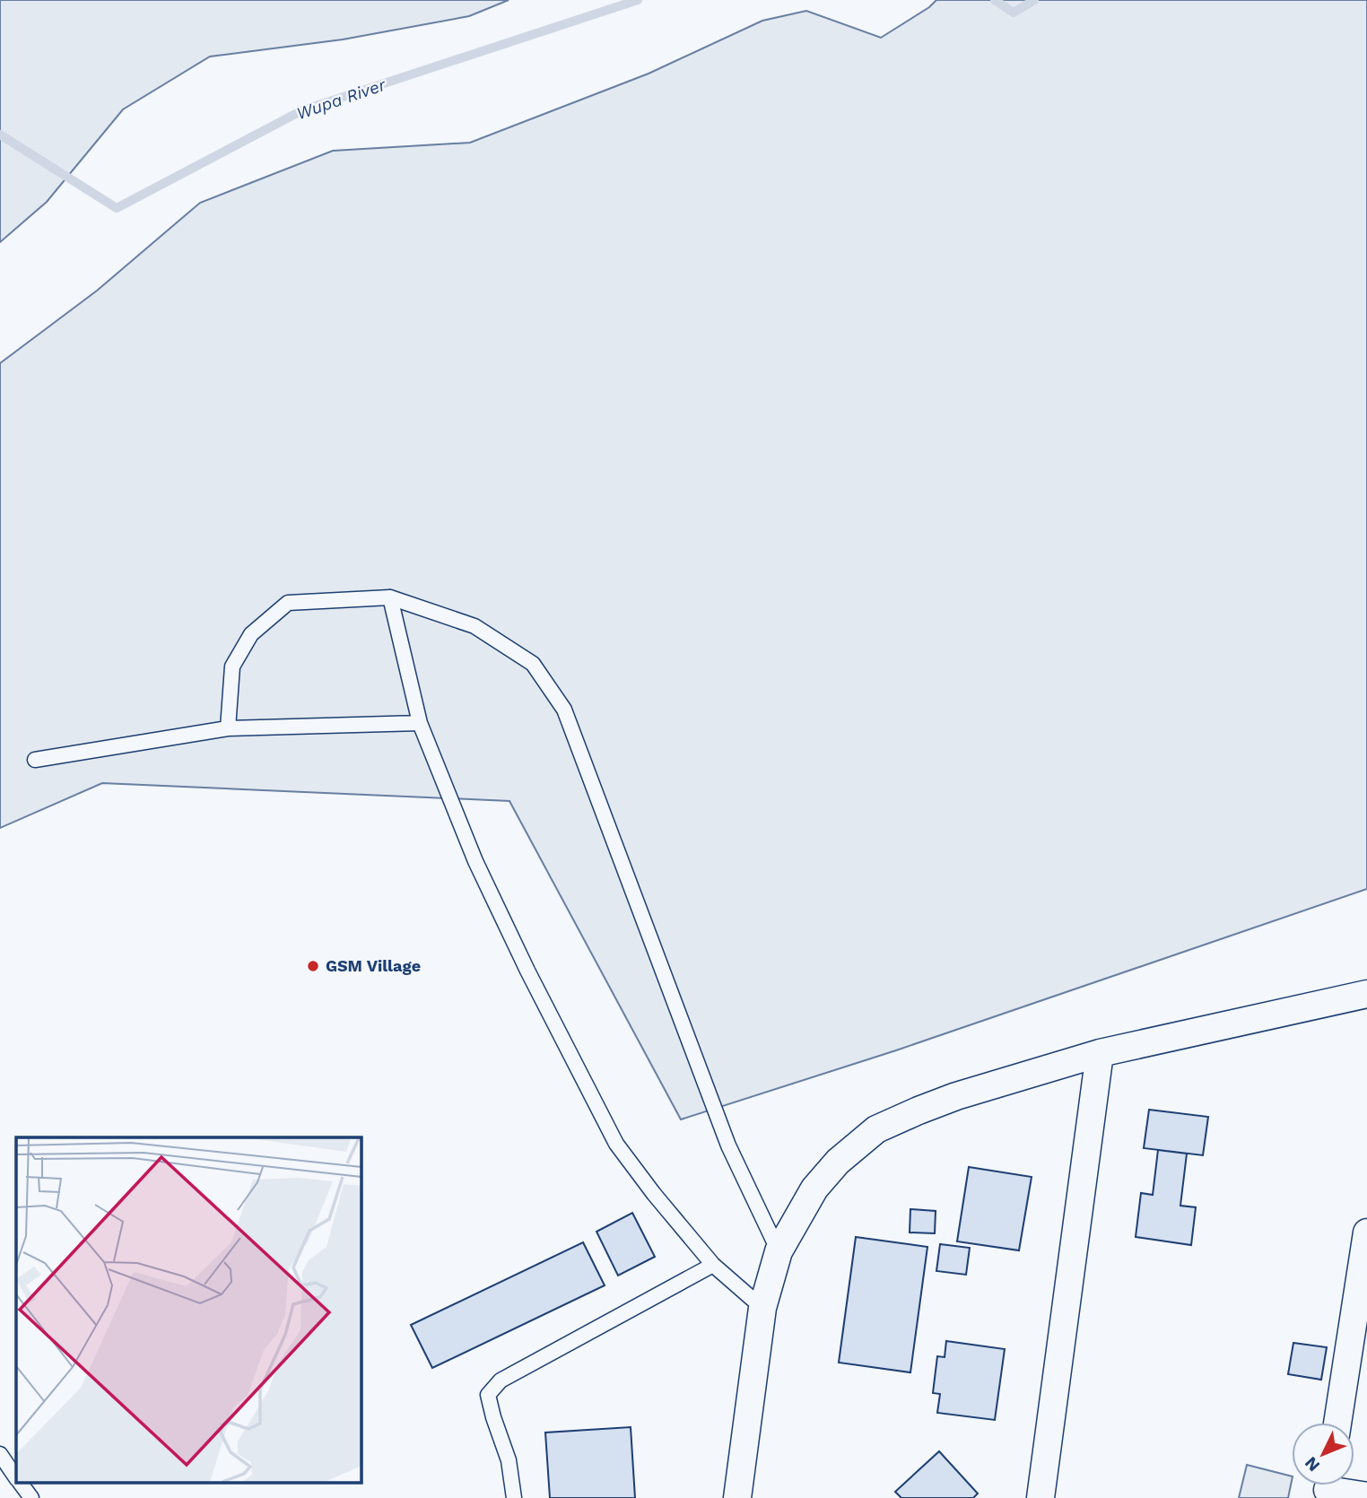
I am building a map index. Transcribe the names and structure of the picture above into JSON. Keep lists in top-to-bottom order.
{
  "water": ["Wupa River"],
  "places": ["GSM Village"],
  "north": "bottom left"
}
